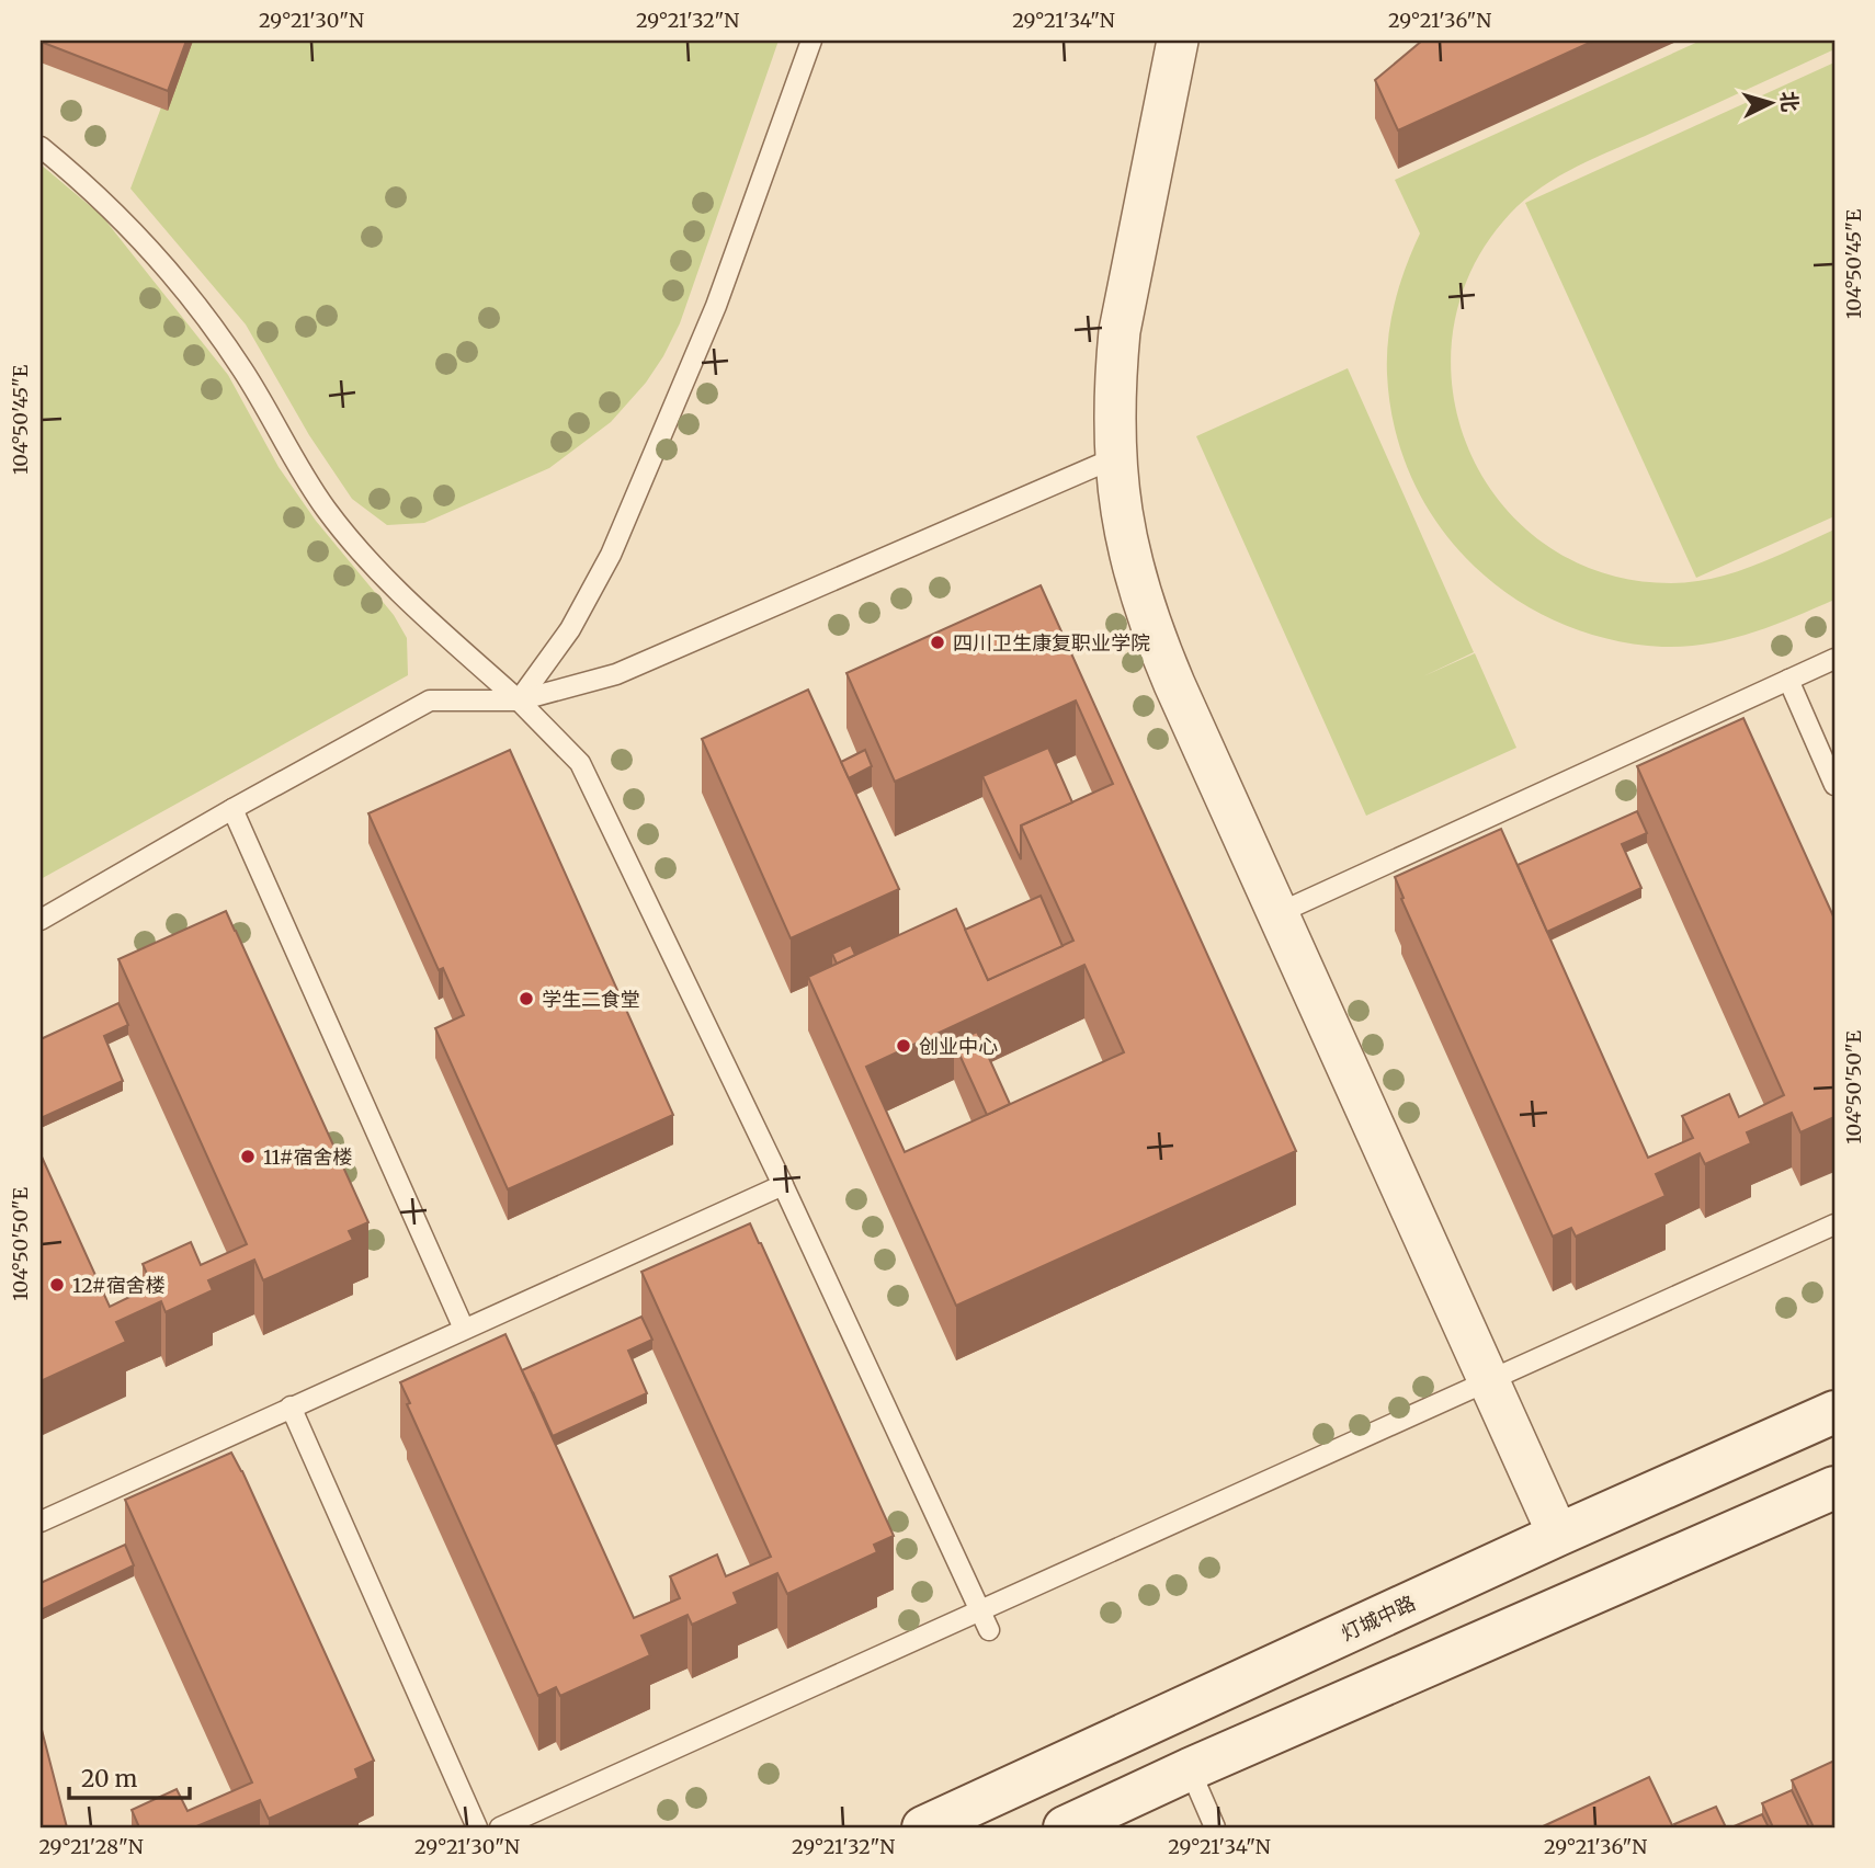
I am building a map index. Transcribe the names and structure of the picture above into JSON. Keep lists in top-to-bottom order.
{
  "streets": {
    "main road": ["灯城中路"]
  },
  "places": [
    "四川卫生康复职业学院",
    "学生二食堂",
    "创业中心",
    "11#宿舍楼",
    "12#宿舍楼"
  ],
  "scale_bar": "20 m",
  "north": "right",
  "coordinates": [
    "29°21'30\"N",
    "29°21'32\"N",
    "29°21'34\"N",
    "29°21'36\"N",
    "104°50'45\"E",
    "104°50'50\"E",
    "29°21'28\"N"
  ]
}
